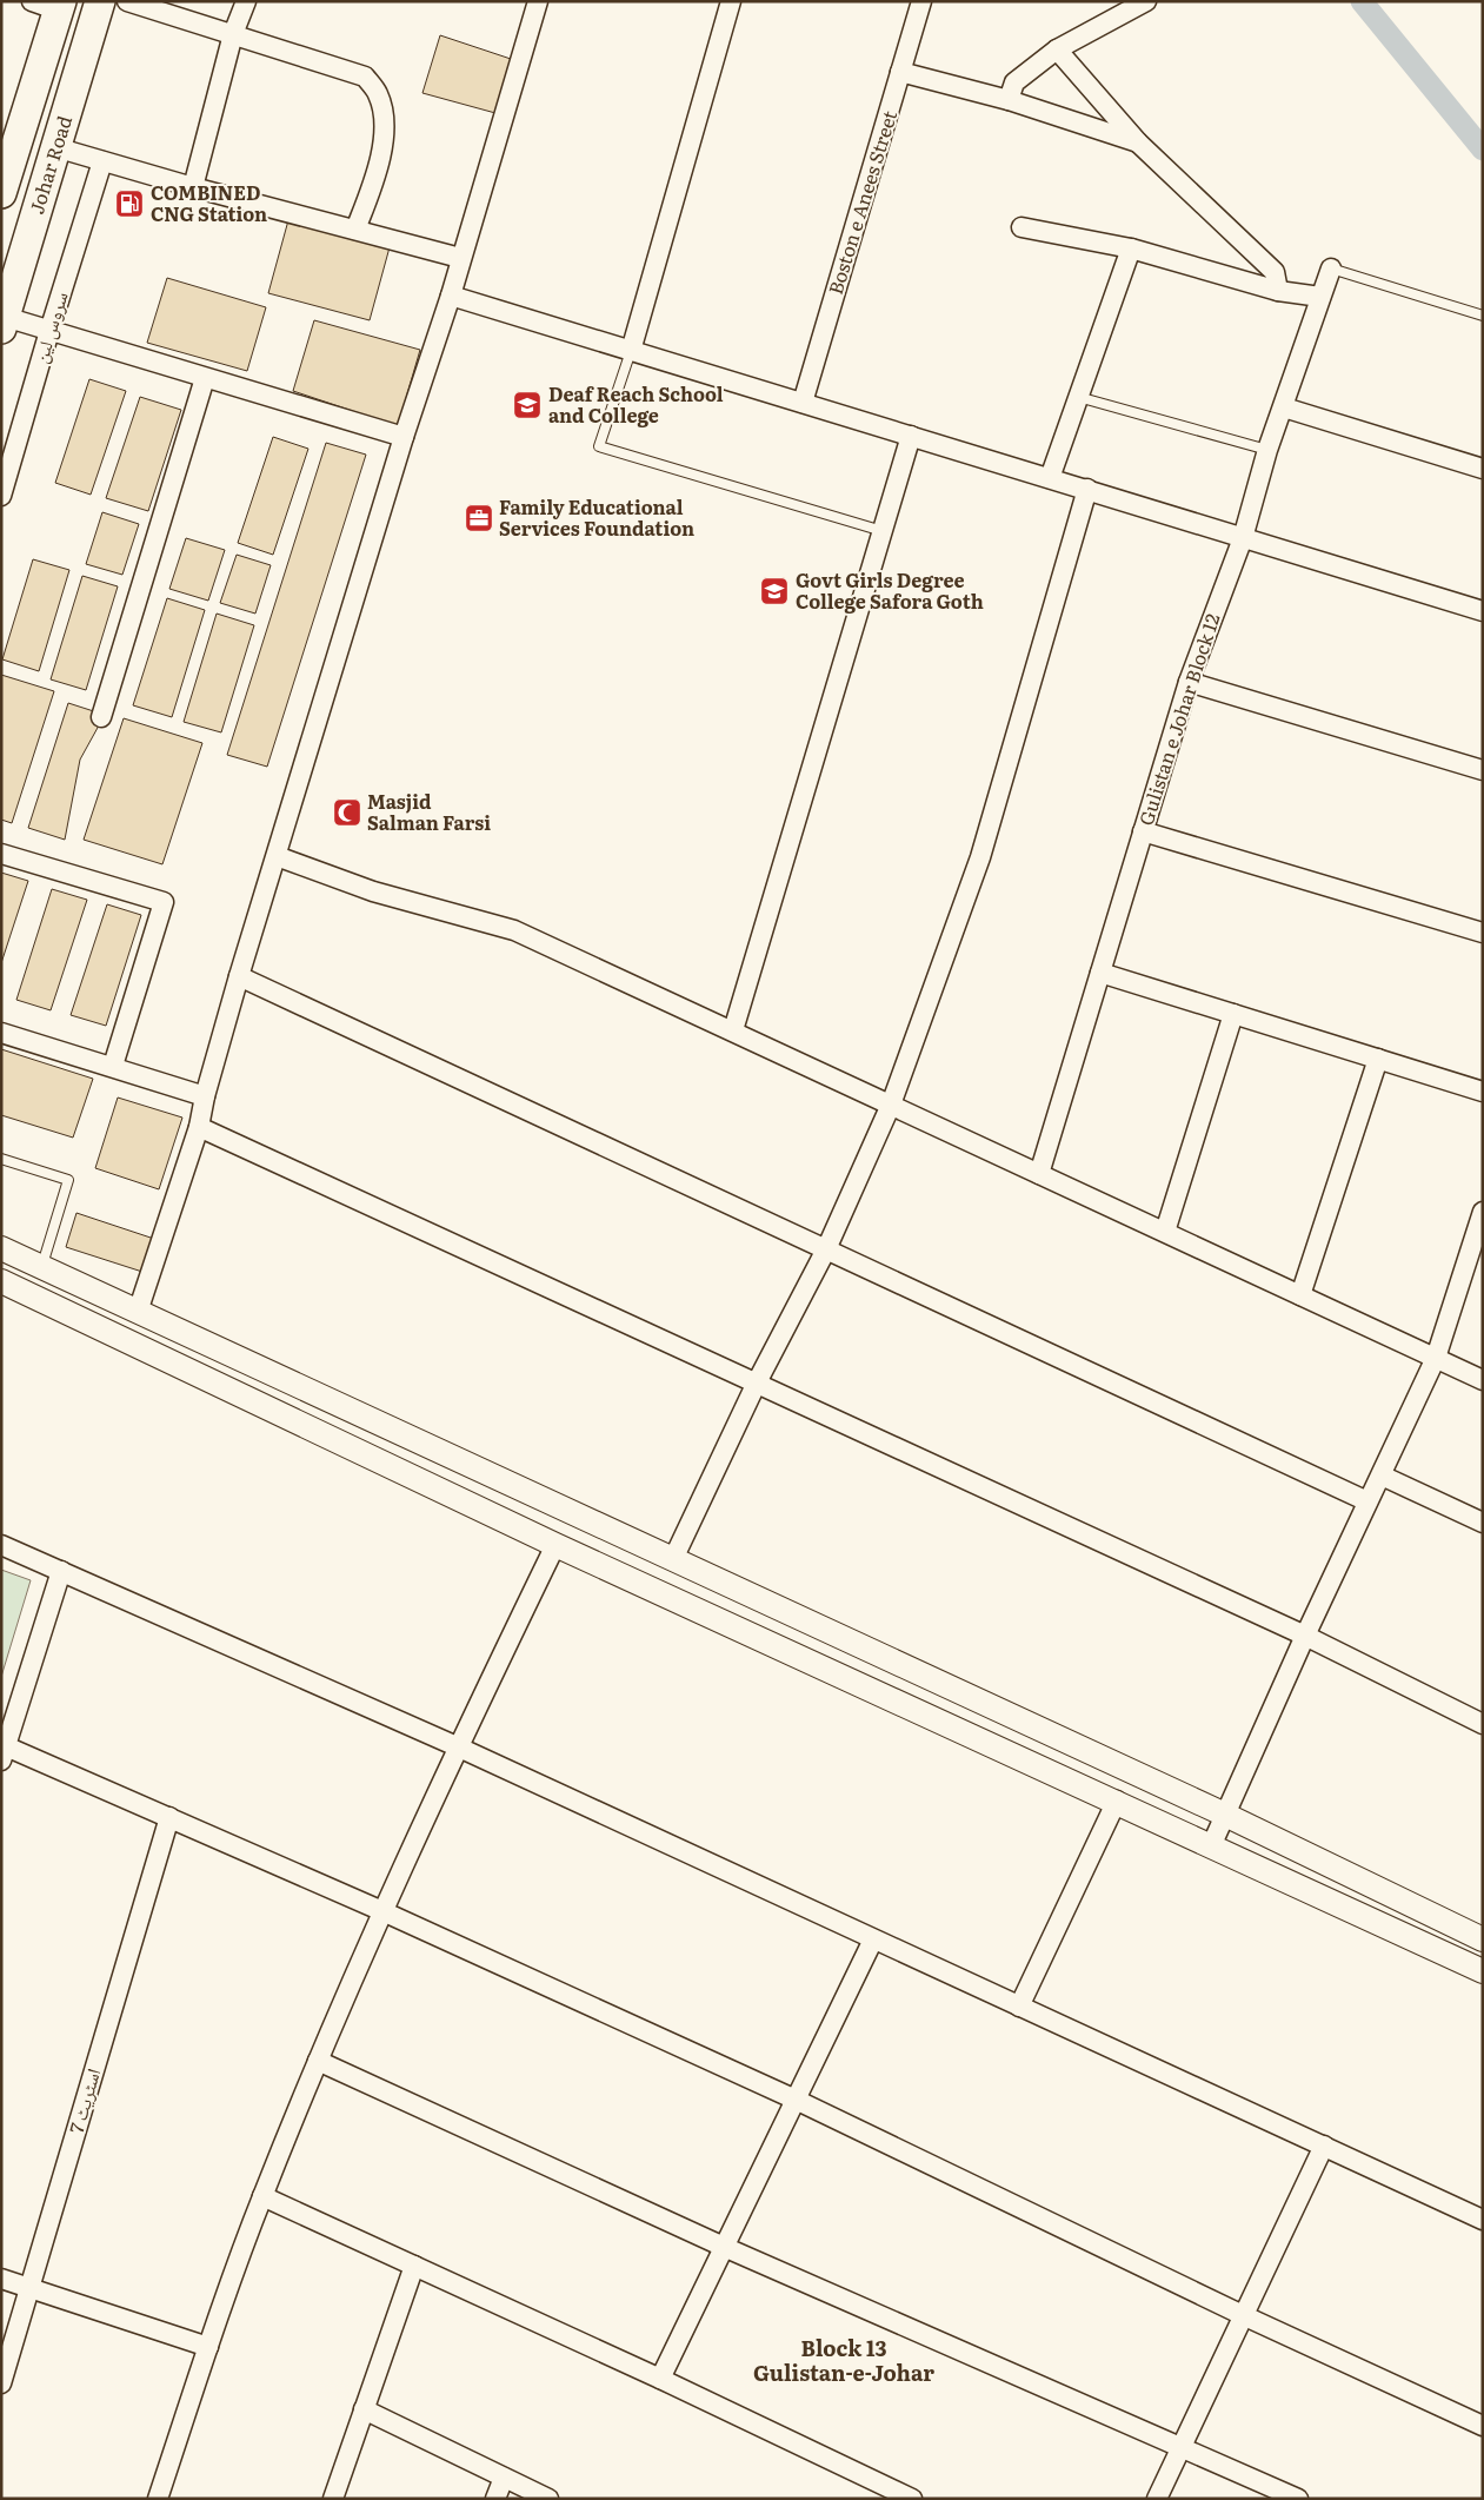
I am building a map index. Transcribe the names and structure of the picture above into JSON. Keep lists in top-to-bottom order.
{
  "streets": {
    "main road": ["Johar Road"],
    "street": [
      "Boston e Anees Street",
      "سروس لین",
      "Gulistan e Johar Block 12",
      "اسٹریٹ 7"
    ]
  },
  "districts": ["Block 13 Gulistan-e-Johar"],
  "places": {
    "fuel station": ["COMBINED CNG Station"],
    "school or university": ["Deaf Reach School and College", "Govt Girls Degree College Safora Goth"],
    "office": ["Family Educational Services Foundation"],
    "mosque": ["Masjid Salman Farsi"]
  }
}
